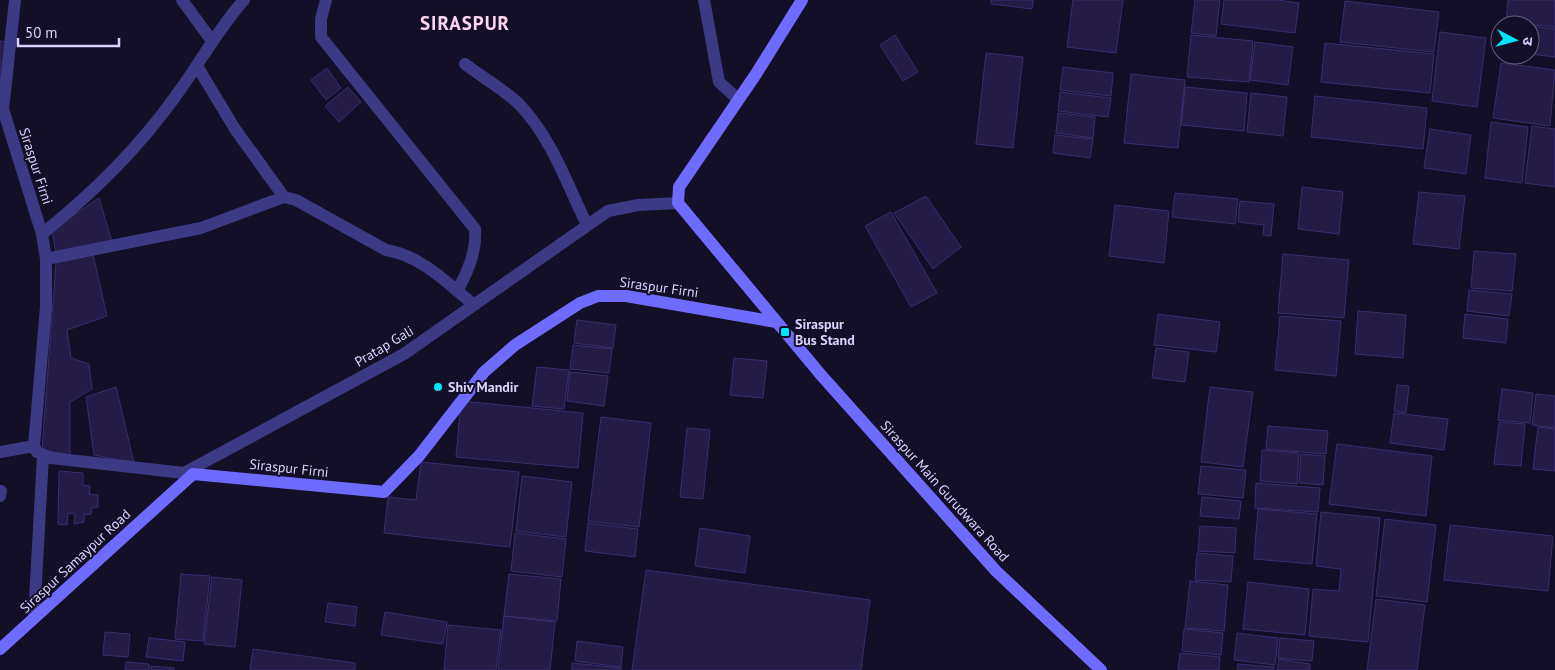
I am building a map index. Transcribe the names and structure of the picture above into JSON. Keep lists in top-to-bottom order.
{
  "streets": {
    "street": [
      "Siraspur Firni",
      "Pratap Gali",
      "Siraspur Main Gurudwara Road",
      "Siraspur Samaypur Road"
    ]
  },
  "crossings": [
    ["Siraspur Firni", "Pratap Gali"],
    ["Siraspur Firni", "Siraspur Main Gurudwara Road"],
    ["Siraspur Firni", "Siraspur Samaypur Road"],
    ["Pratap Gali", "Siraspur Samaypur Road"]
  ],
  "districts": ["SIRASPUR"],
  "places": {
    "transit": ["Siraspur Bus Stand"],
    "other": ["Shiv Mandir"]
  },
  "scale_bar": "50 m",
  "north": "right"
}
